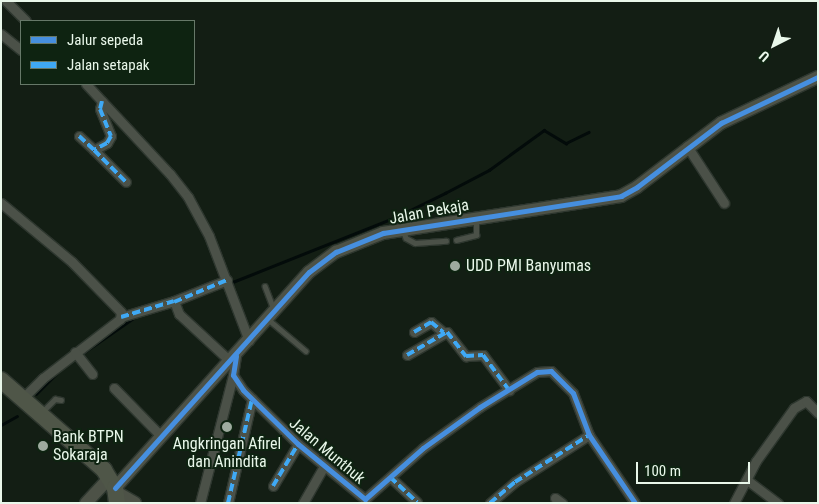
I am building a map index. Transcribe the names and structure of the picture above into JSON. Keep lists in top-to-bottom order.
{
  "streets": {
    "street": ["Jalan Pekaja", "Jalan Munthuk"]
  },
  "places": ["UDD PMI Banyumas", "Angkringan Afirel dan Anindita", "Bank BTPN Sokaraja"],
  "legend": ["Jalur sepeda", "Jalan setapak"],
  "scale_bar": "100 m",
  "north": "bottom left"
}
